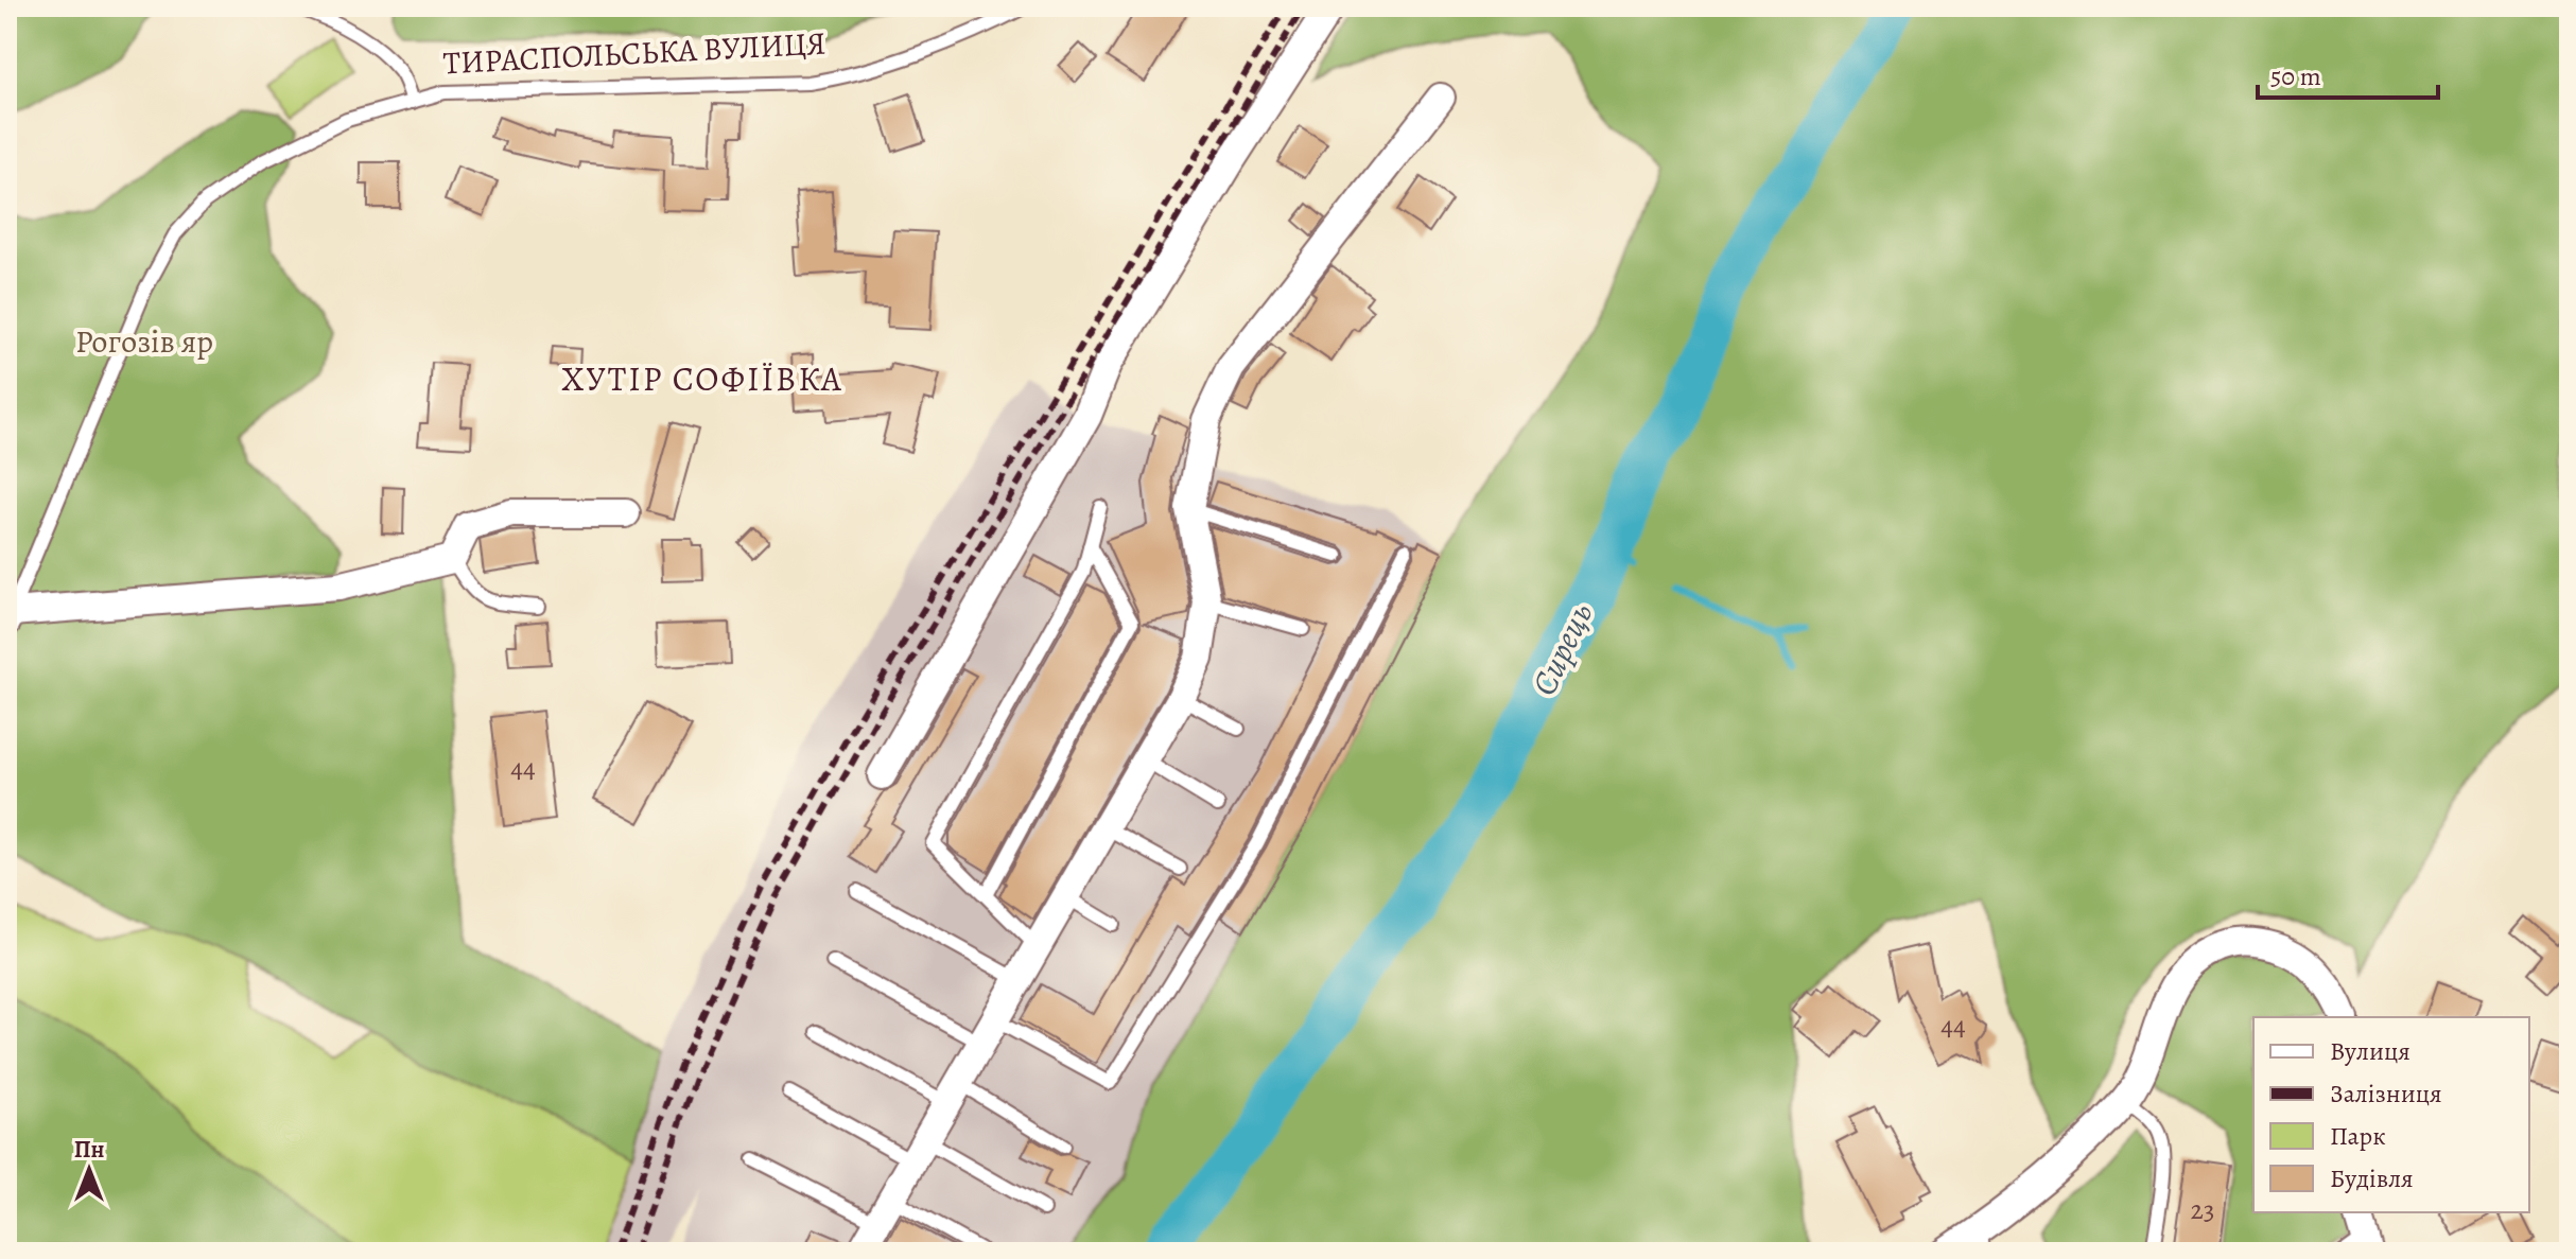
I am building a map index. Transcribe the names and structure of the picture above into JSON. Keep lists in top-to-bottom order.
{
  "streets": {
    "street": ["ТИРАСПОЛЬСЬКА ВУЛИЦЯ"]
  },
  "districts": ["ХУТІР СОФІЇВКА"],
  "water": ["Сирець"],
  "parks": ["Рогозів яр"],
  "house_numbers": ["44", "44", "23"],
  "legend": [
    "Вулиця",
    "Залізниця",
    "Парк",
    "Будівля"
  ],
  "scale_bar": "50 m",
  "north": "top"
}
